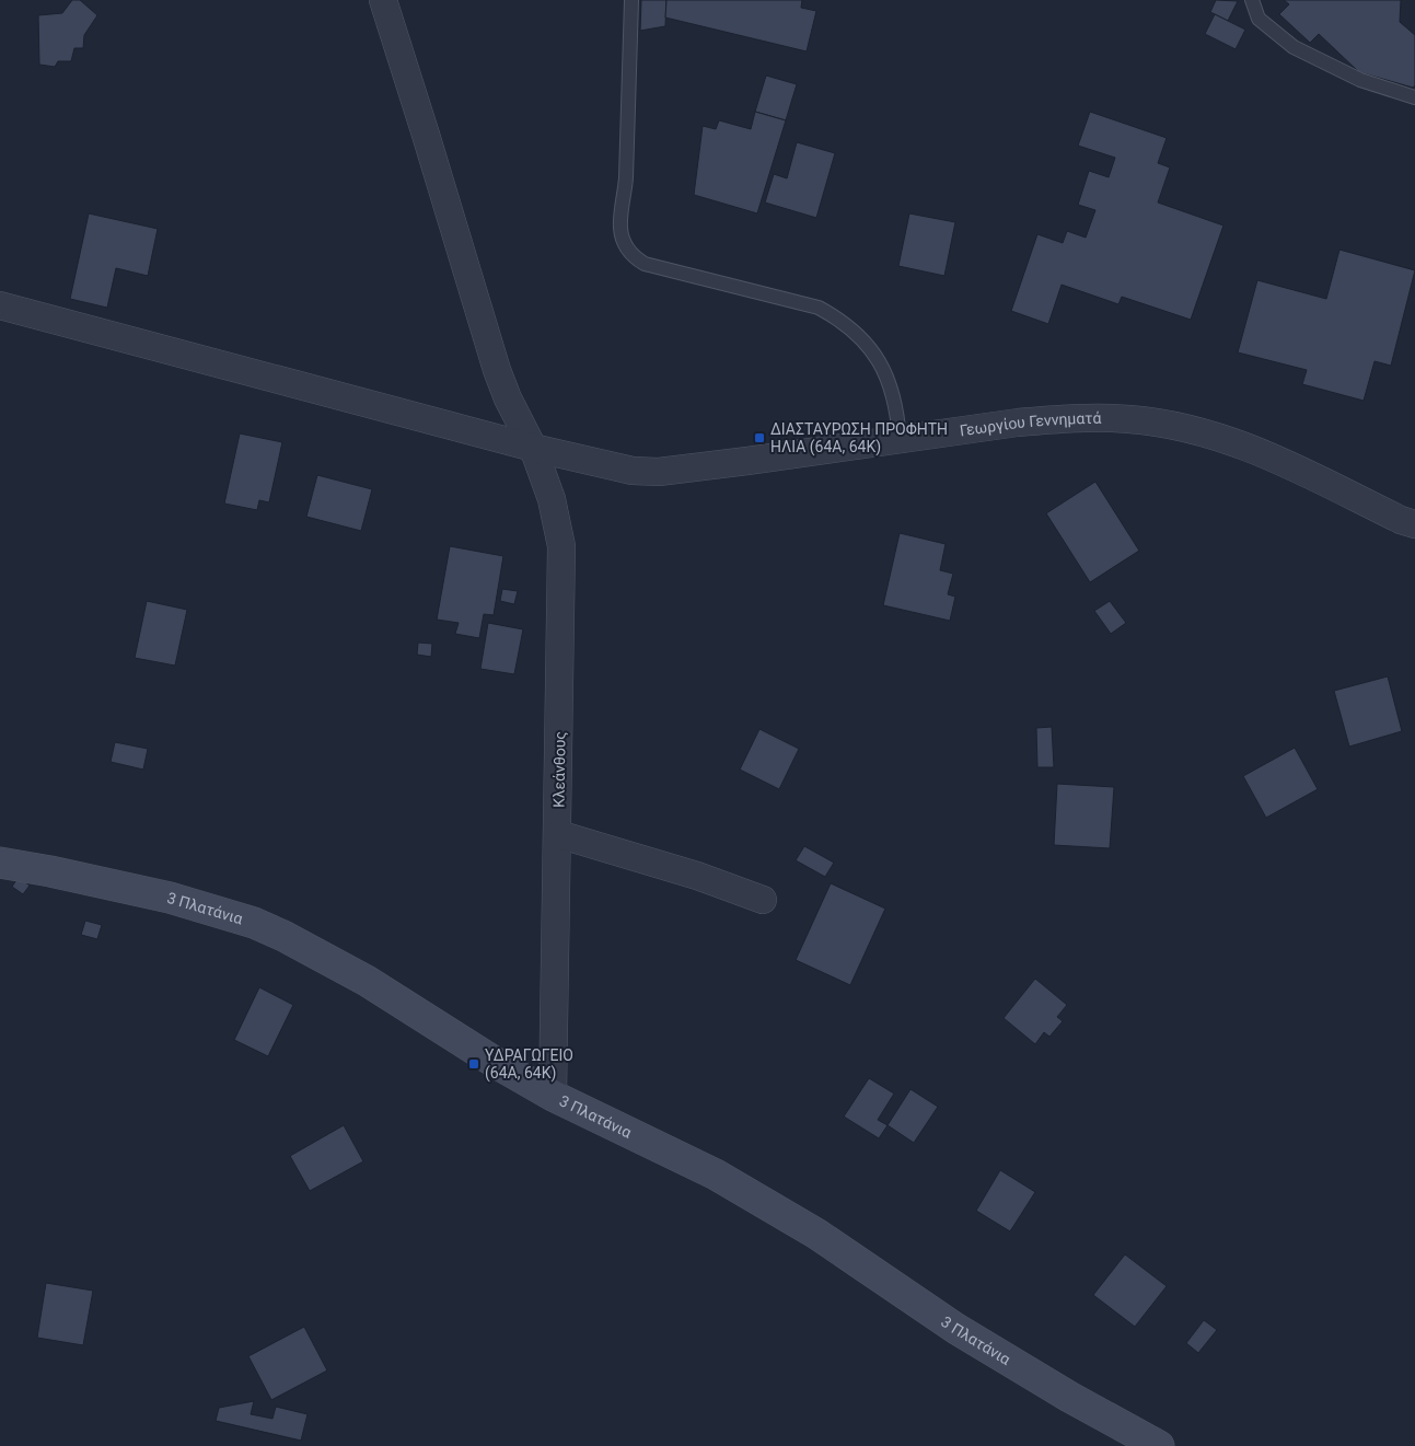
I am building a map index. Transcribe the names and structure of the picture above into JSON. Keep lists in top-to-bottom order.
{
  "streets": {
    "street": ["Γεωργίου Γεννηματά", "Κλεάνθους", "3 Πλατάνια"]
  },
  "crossings": [
    ["Γεωργίου Γεννηματά", "Κλεάνθους"],
    ["Κλεάνθους", "3 Πλατάνια"]
  ],
  "places": {
    "transit": ["ΔΙΑΣΤΑΥΡΩΣΗ ΠΡΟΦΗΤΗ ΗΛΙΑ (64Α, 64Κ)", "ΥΔΡΑΓΩΓΕΙΟ (64Α, 64Κ)"]
  }
}
